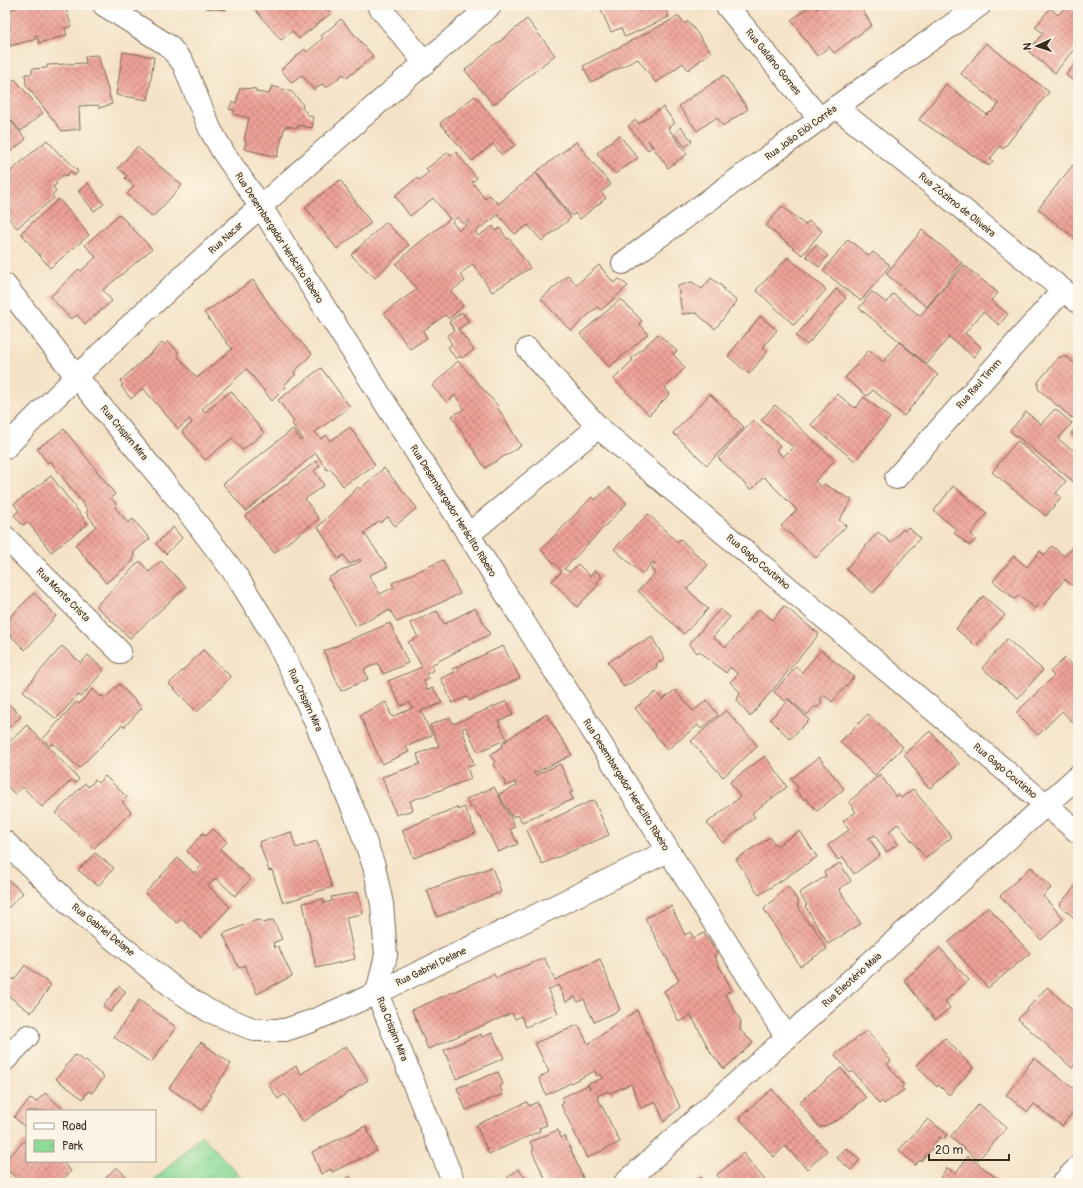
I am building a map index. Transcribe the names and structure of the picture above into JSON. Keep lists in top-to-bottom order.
{
  "streets": {
    "street": [
      "Rua Galdino Gomes",
      "Rua João Elói Corrêa",
      "Rua Zózimo de Oliveira",
      "Rua Nacar",
      "Rua Desembargador Heráclito Ribeiro",
      "Rua Raul Timm",
      "Rua Crispim Mira",
      "Rua Gago Coutinho",
      "Rua Monte Crista",
      "Rua Gabriel Delane",
      "Rua Eleotério Maia"
    ]
  },
  "crossings": [
    ["Rua Galdino Gomes", "Rua João Elói Corrêa"],
    ["Rua Galdino Gomes", "Rua Zózimo de Oliveira"],
    ["Rua João Elói Corrêa", "Rua Zózimo de Oliveira"],
    ["Rua Zózimo de Oliveira", "Rua Raul Timm"],
    ["Rua Nacar", "Rua Desembargador Heráclito Ribeiro"],
    ["Rua Nacar", "Rua Crispim Mira"],
    ["Rua Desembargador Heráclito Ribeiro", "Rua Gabriel Delane"],
    ["Rua Desembargador Heráclito Ribeiro", "Rua Eleotério Maia"],
    ["Rua Crispim Mira", "Rua Gabriel Delane"],
    ["Rua Gago Coutinho", "Rua Eleotério Maia"]
  ],
  "legend": ["Road", "Park"],
  "scale_bar": "20 m",
  "north": "left"
}
